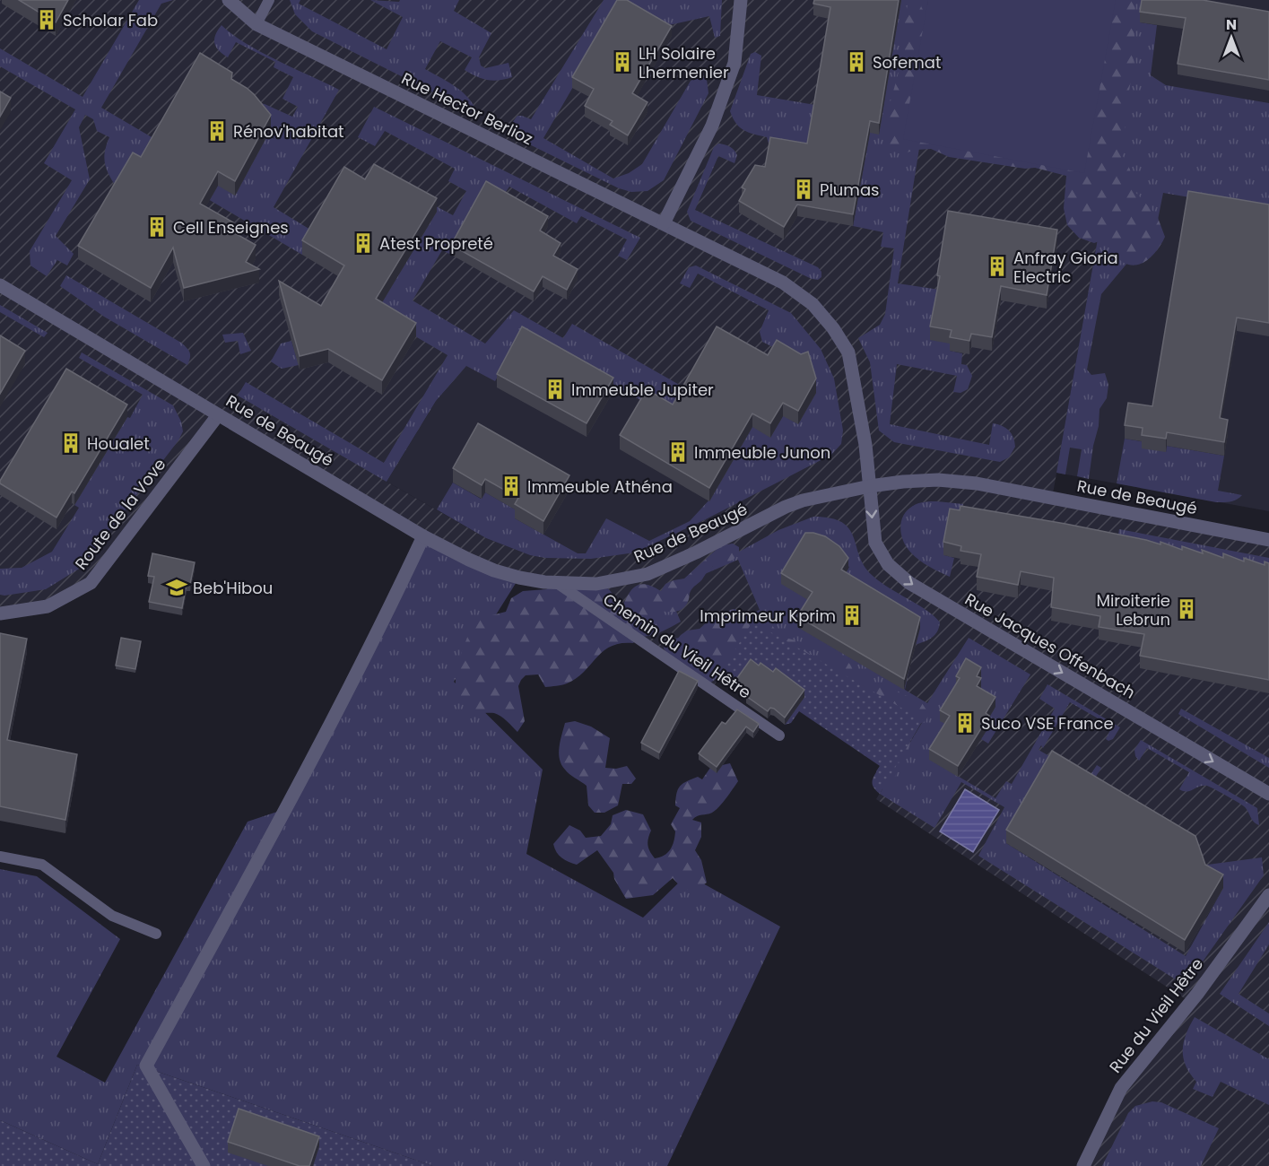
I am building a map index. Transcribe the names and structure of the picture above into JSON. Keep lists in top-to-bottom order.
{
  "streets": {
    "street": [
      "Rue Hector Berlioz",
      "Rue de Beaugé",
      "Route de la Vove",
      "Rue Jacques Offenbach",
      "Rue du Vieil Hêtre"
    ],
    "lane": ["Chemin du Vieil Hêtre"]
  },
  "crossings": [
    ["Rue Hector Berlioz", "Rue de Beaugé"],
    ["Rue Hector Berlioz", "Rue Jacques Offenbach"],
    ["Rue de Beaugé", "Route de la Vove"],
    ["Rue de Beaugé", "Chemin du Vieil Hêtre"],
    ["Rue de Beaugé", "Rue Jacques Offenbach"]
  ],
  "one_way": ["Rue Jacques Offenbach"],
  "places": {
    "building": [
      "Scholar Fab",
      "LH Solaire Lhermenier",
      "Sofemat",
      "Rénov'habitat",
      "Plumas",
      "Cell Enseignes",
      "Atest Propreté",
      "Anfray Gioria Electric",
      "Immeuble Jupiter",
      "Houalet",
      "Immeuble Junon",
      "Immeuble Athéna",
      "Miroiterie Lebrun",
      "Imprimeur Kprim",
      "Suco VSE France"
    ],
    "school or university": ["Beb'Hibou"]
  },
  "north": "top"
}
